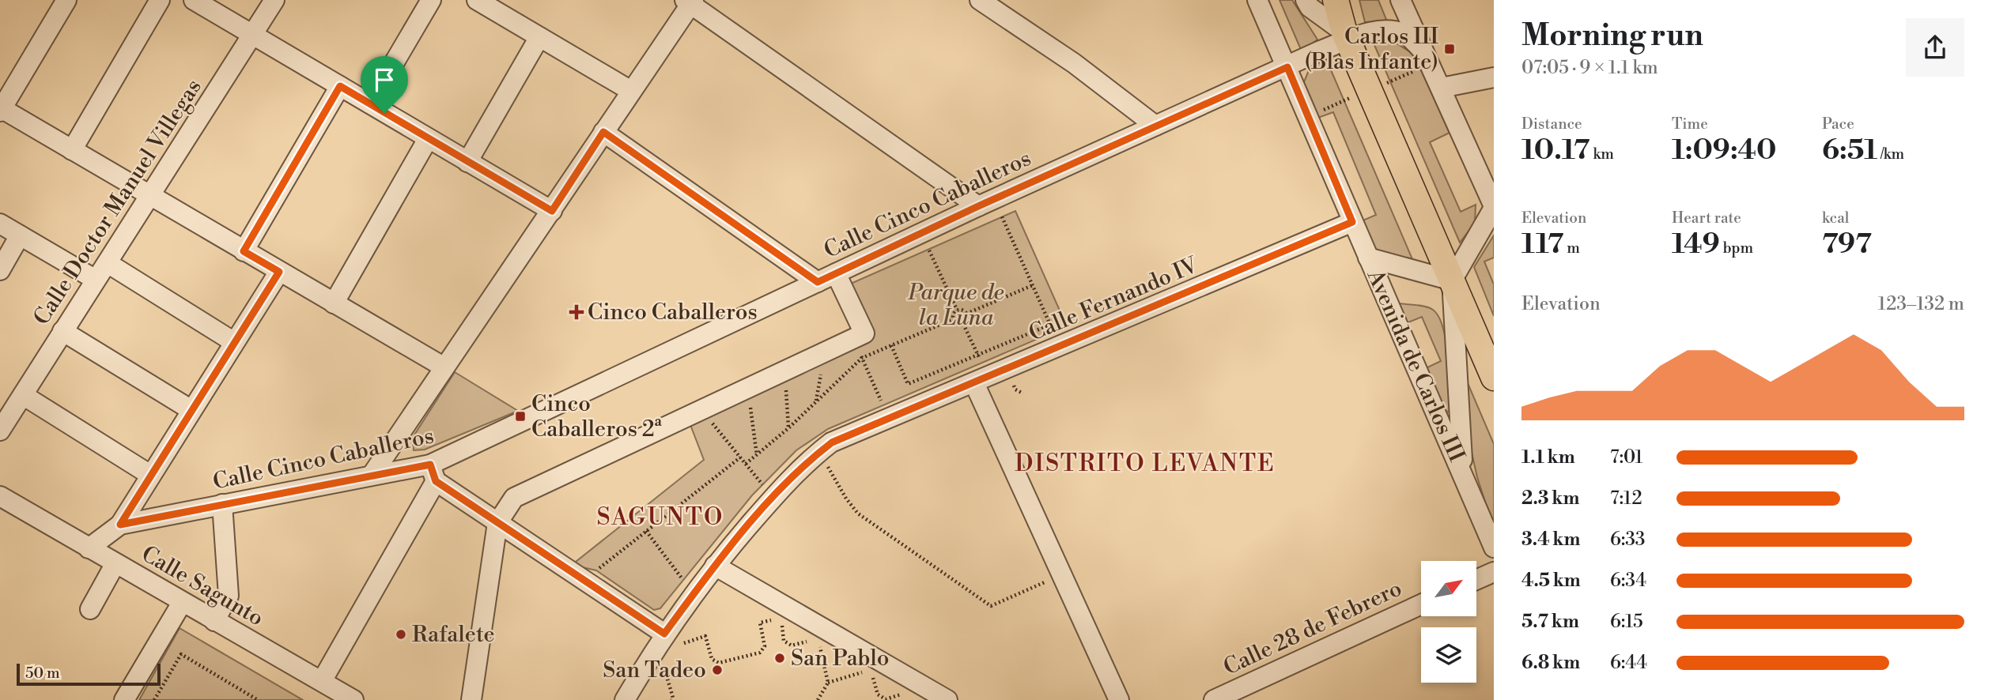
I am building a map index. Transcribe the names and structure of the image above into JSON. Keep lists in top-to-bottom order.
{
  "streets": {
    "main road": ["Avenida de Carlos III"],
    "street": [
      "Calle Doctor Manuel Villegas",
      "Calle Cinco Caballeros",
      "Calle Fernando IV",
      "Calle Sagunto",
      "Calle 28 de Febrero"
    ]
  },
  "crossings": [
    ["Calle Cinco Caballeros", "Avenida de Carlos III"],
    ["Calle Cinco Caballeros", "Calle Sagunto"],
    ["Calle Fernando IV", "Avenida de Carlos III"]
  ],
  "districts": ["DISTRITO LEVANTE", "SAGUNTO"],
  "parks": ["Parque de la Luna"],
  "places": {
    "transit": ["Carlos III (Blas Infante)", "Cinco Caballeros 2ª"],
    "health": ["Cinco Caballeros"],
    "other": ["Rafalete", "San Pablo", "San Tadeo"]
  },
  "scale_bar": "50 m",
  "north": "top right",
  "page": {
    "heading": ["Morning run", "07:05 · 9 × 1.1 km"],
    "stats": [
      ["Distance", "10.17 km"],
      ["Time", "1:09:40"],
      ["Pace", "6:51 /km"],
      ["Elevation", "117 m"],
      ["Heart rate", "149 bpm"],
      ["kcal", "797"]
    ],
    "chart": ["Elevation", "123–132 m"],
    "list": [
      {
        "name": "1.1 km",
        "note": "7:01"
      },
      {
        "name": "2.3 km",
        "note": "7:12"
      },
      {
        "name": "3.4 km",
        "note": "6:33"
      },
      {
        "name": "4.5 km",
        "note": "6:34"
      },
      {
        "name": "5.7 km",
        "note": "6:15"
      },
      {
        "name": "6.8 km",
        "note": "6:44"
      }
    ],
    "scale": "50 m"
  }
}
